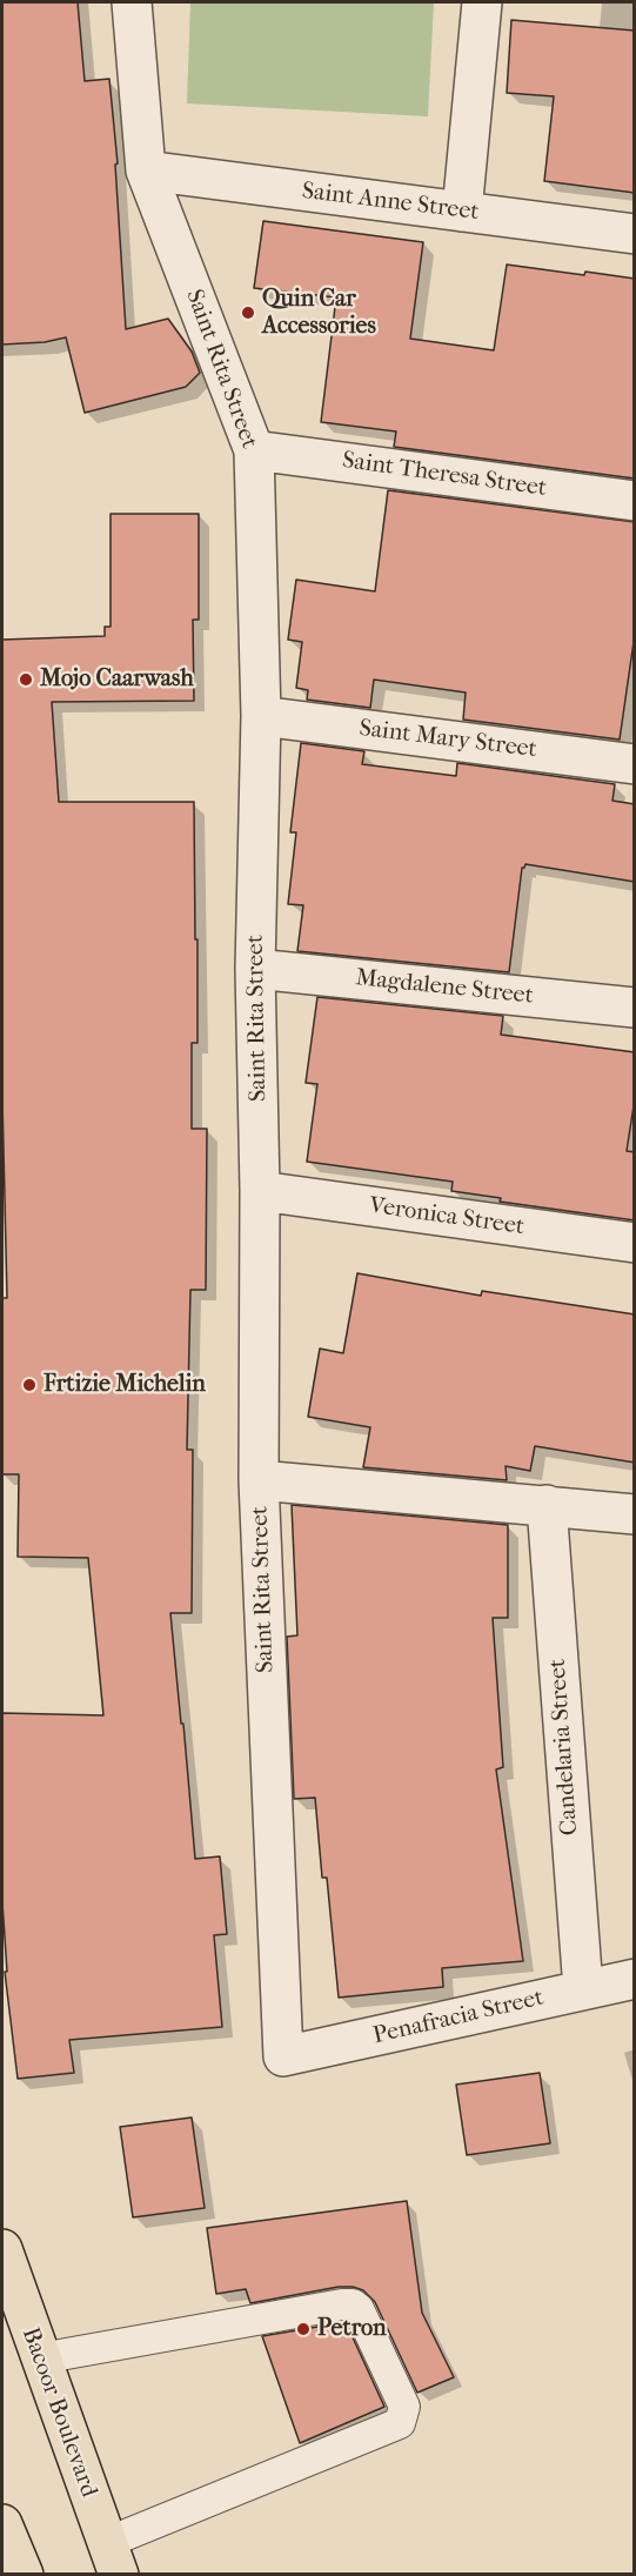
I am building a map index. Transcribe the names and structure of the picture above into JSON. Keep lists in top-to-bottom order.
{
  "streets": {
    "main road": ["Bacoor Boulevard"],
    "street": [
      "Saint Anne Street",
      "Saint Rita Street",
      "Saint Theresa Street",
      "Saint Mary Street",
      "Magdalene Street",
      "Veronica Street",
      "Candelaria Street",
      "Penafracia Street"
    ]
  },
  "crossings": [
    ["Saint Anne Street", "Saint Rita Street"],
    ["Saint Rita Street", "Saint Theresa Street"],
    ["Saint Rita Street", "Saint Mary Street"],
    ["Saint Rita Street", "Magdalene Street"],
    ["Saint Rita Street", "Veronica Street"],
    ["Saint Rita Street", "Penafracia Street"],
    ["Candelaria Street", "Penafracia Street"]
  ],
  "places": [
    "Quin Car Accessories",
    "Mojo Caarwash",
    "Frtizie Michelin",
    "Petron"
  ]
}
